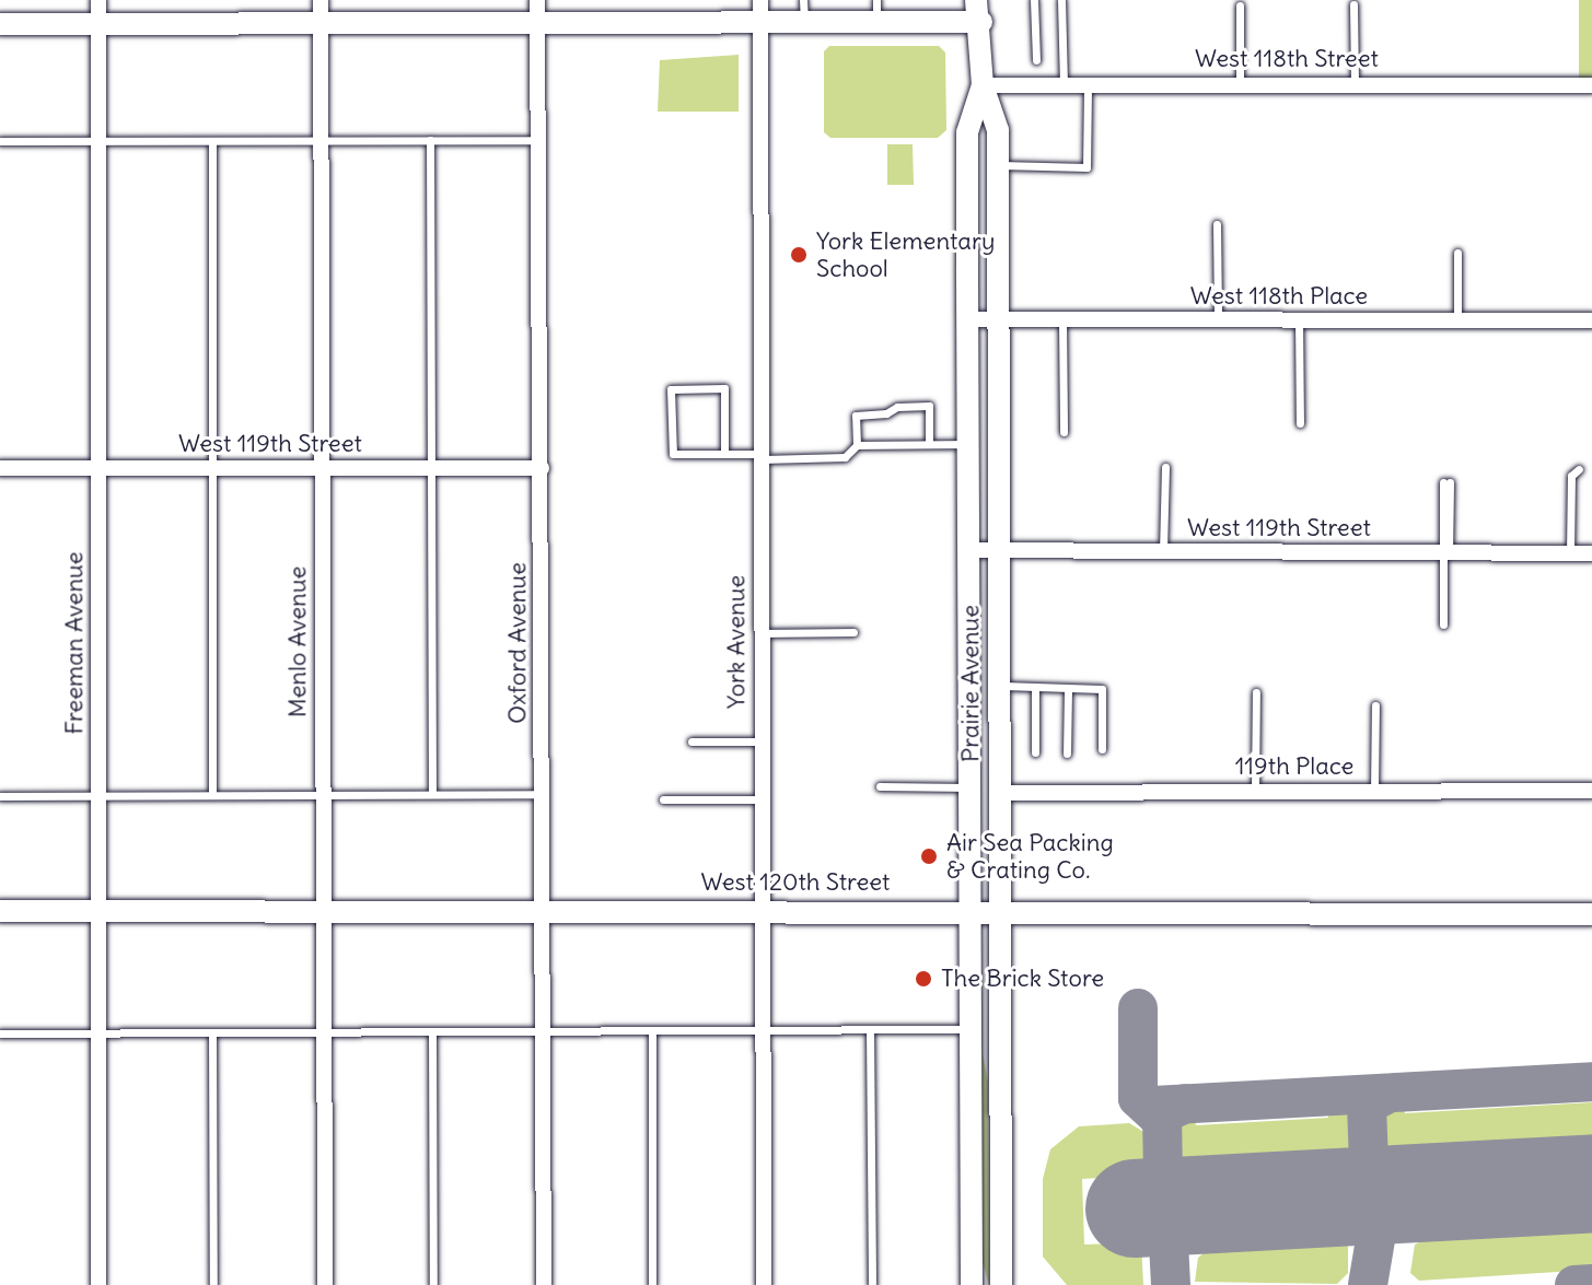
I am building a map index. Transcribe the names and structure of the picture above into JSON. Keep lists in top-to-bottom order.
{
  "streets": {
    "main road": ["Prairie Avenue", "West 120th Street"],
    "street": [
      "West 118th Street",
      "West 118th Place",
      "West 119th Street",
      "Menlo Avenue",
      "York Avenue",
      "Freeman Avenue",
      "Oxford Avenue",
      "119th Place"
    ]
  },
  "crossings": [
    ["West 118th Street", "Prairie Avenue"],
    ["West 118th Place", "Prairie Avenue"],
    ["West 119th Street", "Menlo Avenue"],
    ["West 119th Street", "Freeman Avenue"],
    ["West 119th Street", "Oxford Avenue"],
    ["West 119th Street", "Prairie Avenue"],
    ["Menlo Avenue", "West 120th Street"],
    ["York Avenue", "West 120th Street"],
    ["Freeman Avenue", "West 120th Street"],
    ["Oxford Avenue", "West 120th Street"],
    ["Prairie Avenue", "119th Place"],
    ["Prairie Avenue", "West 120th Street"]
  ],
  "places": ["York Elementary School", "Air Sea Packing & Crating Co.", "The Brick Store"]
}
